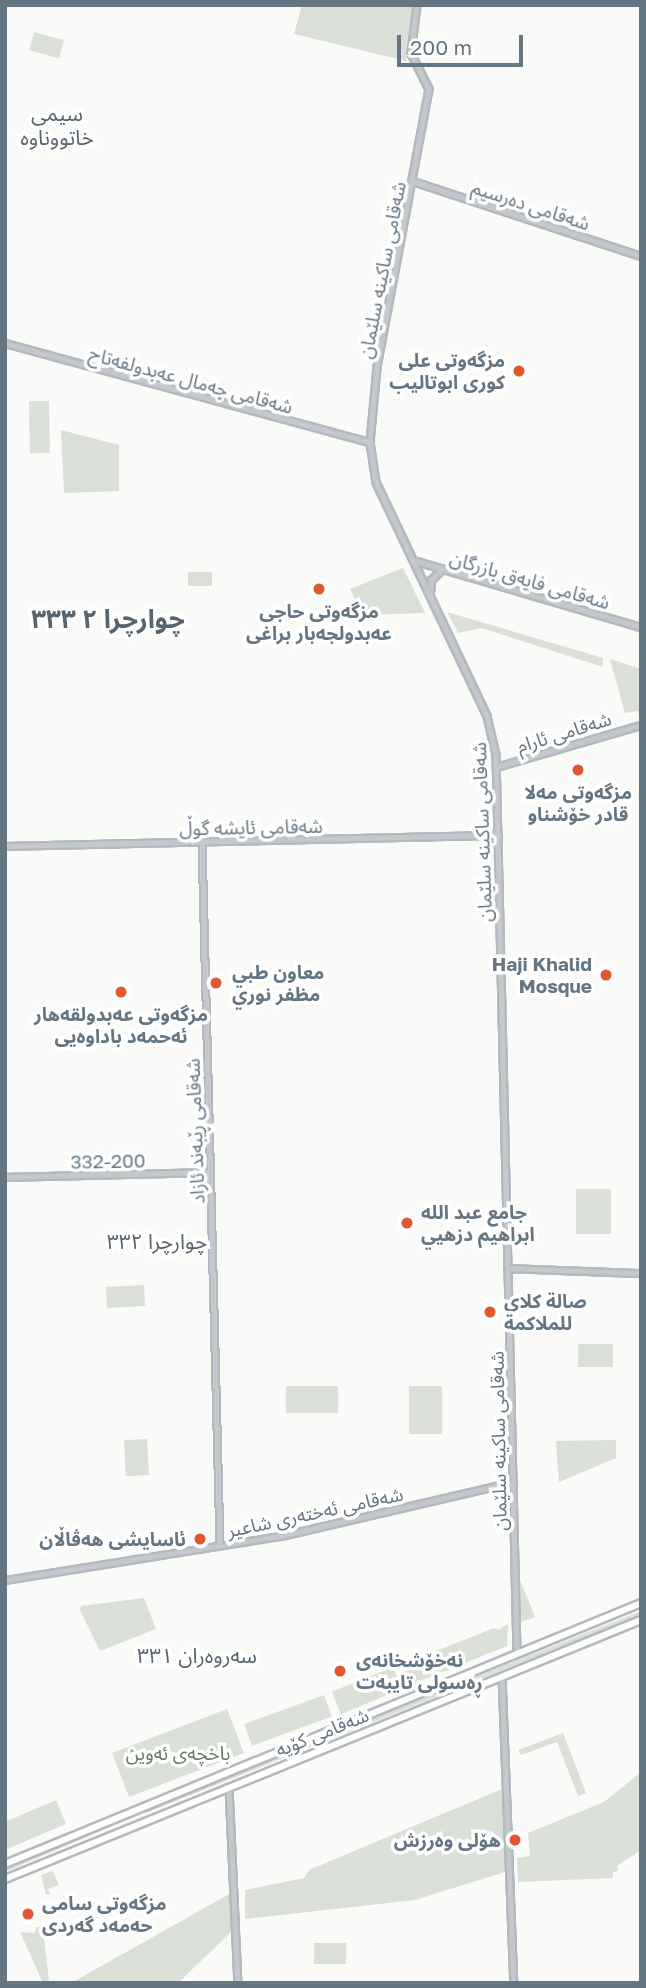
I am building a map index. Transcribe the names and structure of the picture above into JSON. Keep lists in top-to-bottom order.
{
  "streets": {
    "highway": ["شەقامی کۆیە"],
    "street": [
      "شەقامی دەرسیم",
      "شەقامی ساکینە سلێمان",
      "شەقامی جەمال عەبدولفەتاح",
      "شەقامی فایەق بازرگان",
      "شەقامی ئارام",
      "شەقامی ئایشە گوڵ",
      "شەقامی ڕێبەند ئازاد",
      "332-200",
      "شەقامی ئەختەری شاعیر"
    ]
  },
  "crossings": [
    ["شەقامی دەرسیم", "شەقامی ساکینە سلێمان"],
    ["شەقامی ساکینە سلێمان", "شەقامی جەمال عەبدولفەتاح"],
    ["شەقامی ساکینە سلێمان", "شەقامی فایەق بازرگان"],
    ["شەقامی ساکینە سلێمان", "شەقامی ئارام"],
    ["شەقامی ساکینە سلێمان", "شەقامی ئایشە گوڵ"],
    ["شەقامی ساکینە سلێمان", "شەقامی ئەختەری شاعیر"],
    ["شەقامی ساکینە سلێمان", "شەقامی کۆیە"],
    ["شەقامی ئایشە گوڵ", "شەقامی ڕێبەند ئازاد"],
    ["شەقامی ڕێبەند ئازاد", "332-200"],
    ["شەقامی ڕێبەند ئازاد", "شەقامی ئەختەری شاعیر"]
  ],
  "districts": [
    "سیمی خاتووناوه",
    "چوارچرا ٢ ٣٣٣",
    "چوارچرا ٣٣٢",
    "سەروەران ٣٣١"
  ],
  "parks": ["باخچەی ئەوین"],
  "places": [
    "مزگەوتی علی کوری ابوتالیب",
    "مزگەوتی حاجی عەبدولجەبار براغی",
    "مزگەوتی مەلا قادر خۆشناو",
    "Haji Khalid Mosque",
    "معاون طبي مظفر نوري",
    "مزگەوتی عەبدولقەهار ئەحمەد باداوەیی",
    "جامع عبد الله ابراهيم دزهيي",
    "صالة كلاي للملاكمة",
    "ئاسایشی هەڤاڵان",
    "نەخۆشخانەی ڕەسولی تایبەت",
    "هۆلی وەرزش",
    "مزگەوتی سامی حەمەد گەردی"
  ],
  "scale_bar": "200 m"
}
